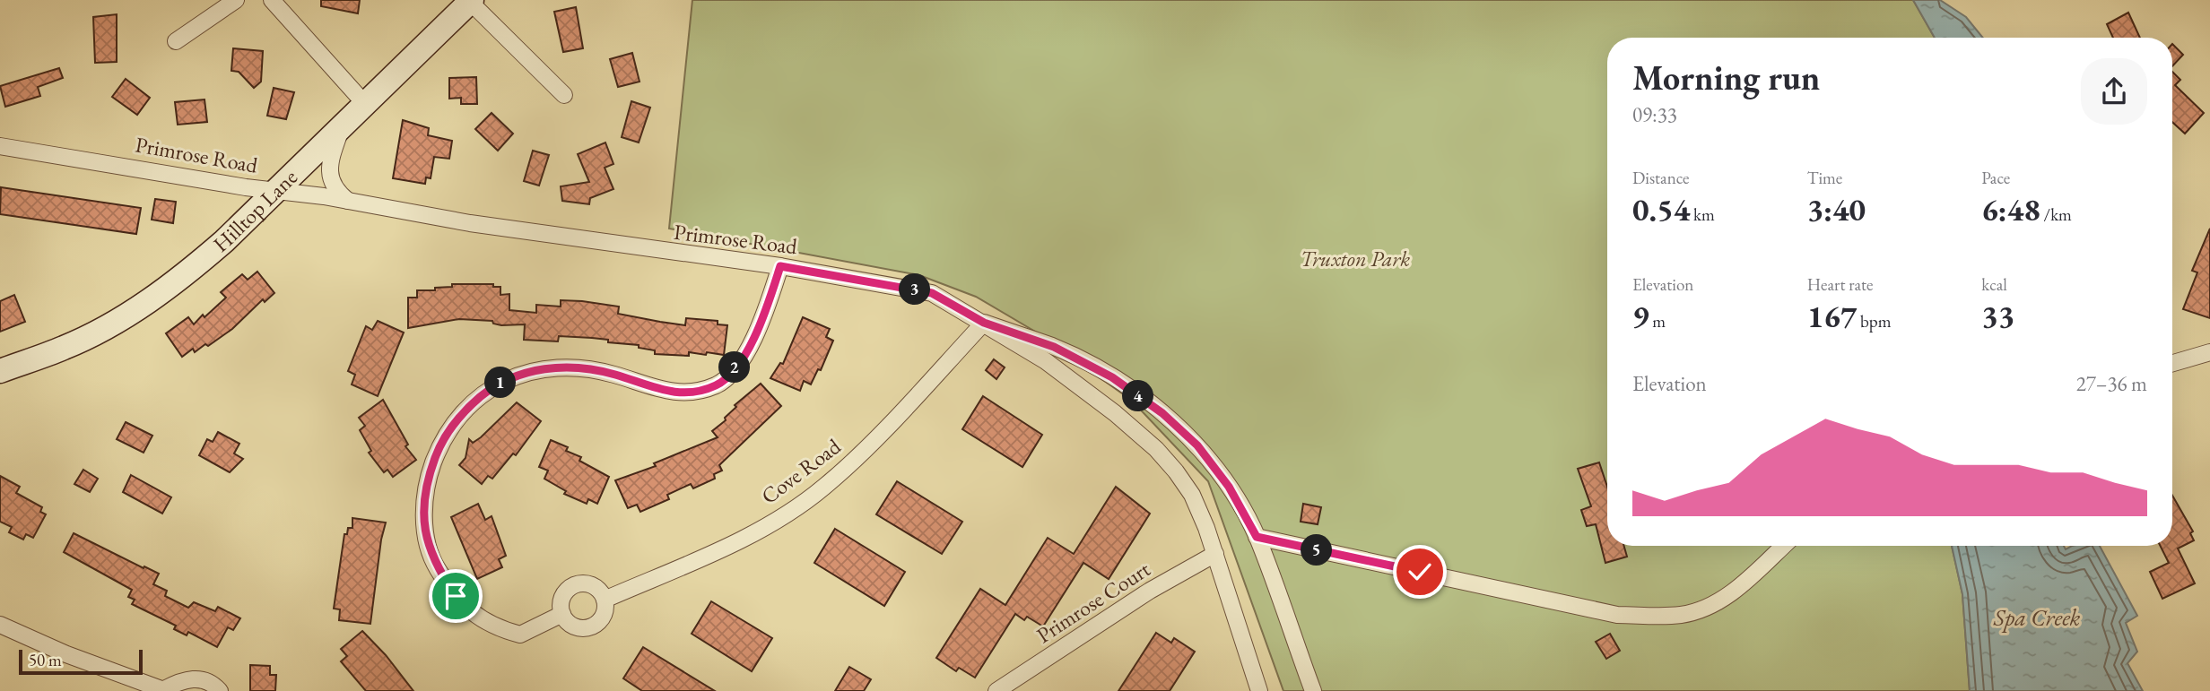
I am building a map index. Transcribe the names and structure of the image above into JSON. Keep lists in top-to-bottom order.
{
  "streets": {
    "street": [
      "Primrose Road",
      "Hilltop Lane",
      "Cove Road",
      "Primrose Court"
    ]
  },
  "crossings": [
    ["Primrose Road", "Hilltop Lane"],
    ["Primrose Road", "Cove Road"],
    ["Primrose Road", "Primrose Court"]
  ],
  "water": ["Spa Creek"],
  "parks": ["Truxton Park"],
  "scale_bar": "50 m",
  "page": {
    "heading": ["Morning run", "09:33"],
    "stats": [
      ["Distance", "0.54 km"],
      ["Time", "3:40"],
      ["Pace", "6:48 /km"],
      ["Elevation", "9 m"],
      ["Heart rate", "167 bpm"],
      ["kcal", "33"]
    ],
    "pins": [
      "3",
      "2",
      "1",
      "4",
      "5"
    ],
    "chart": ["Elevation", "27–36 m"],
    "scale": "50 m"
  }
}
